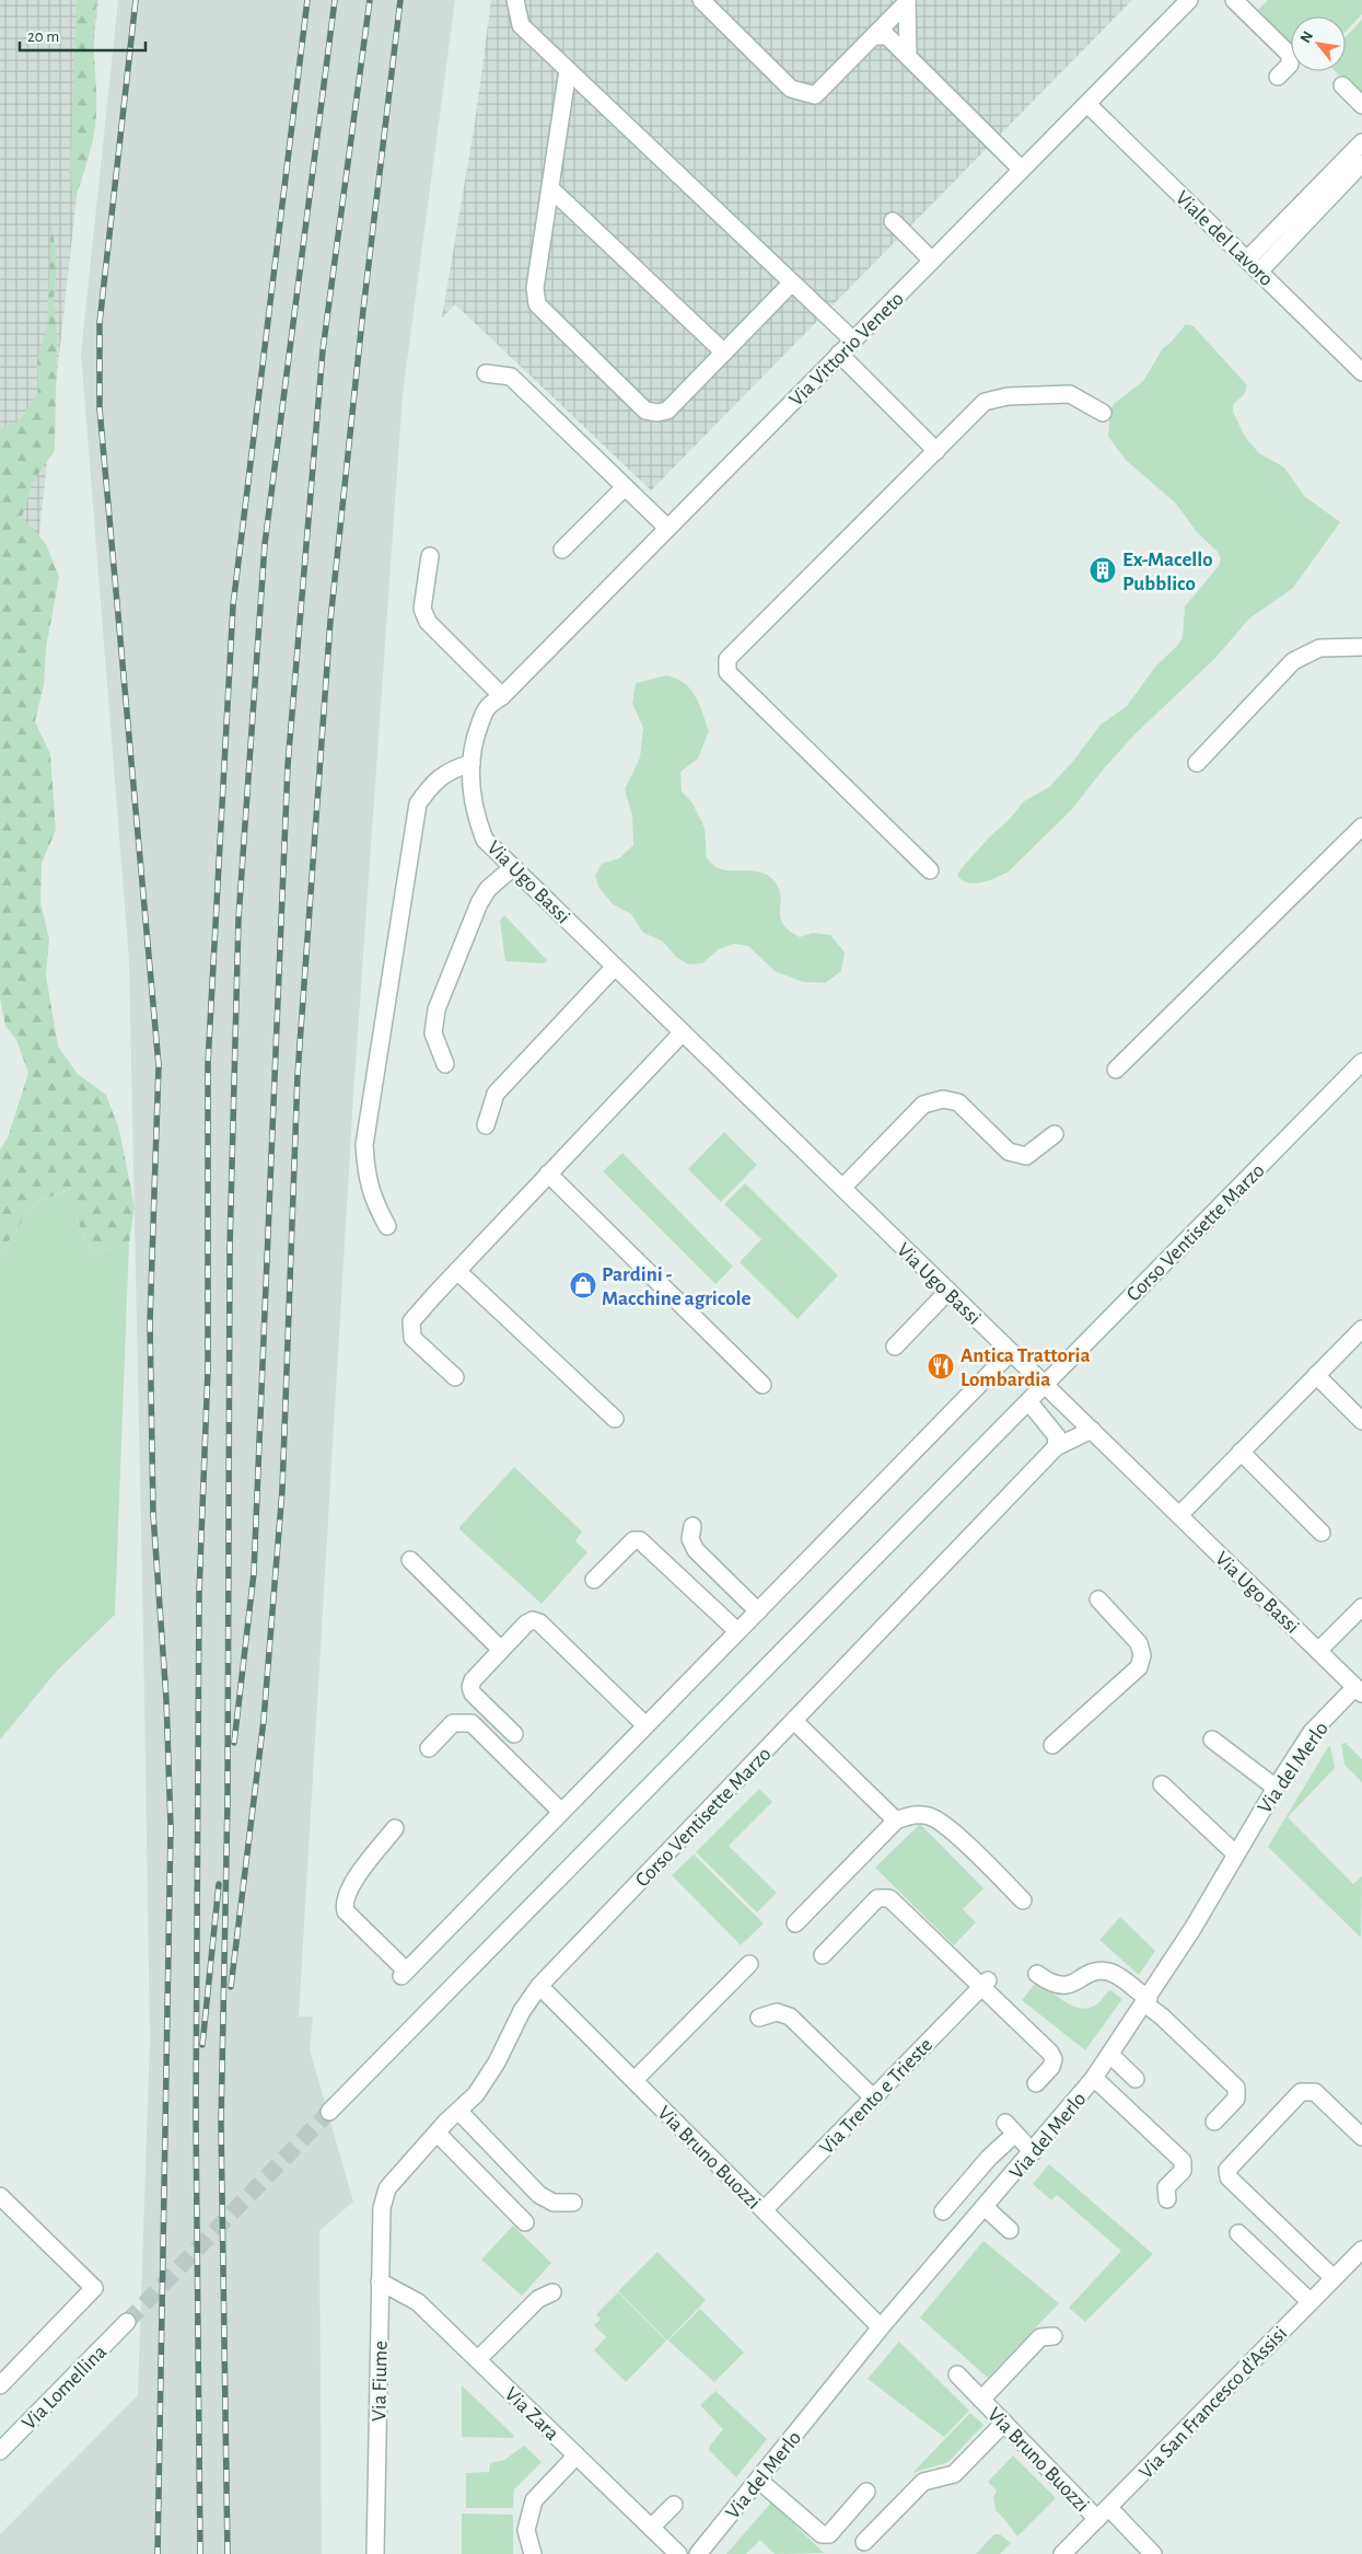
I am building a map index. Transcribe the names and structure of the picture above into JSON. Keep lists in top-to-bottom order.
{
  "streets": {
    "street": [
      "Viale del Lavoro",
      "Via Vittorio Veneto",
      "Via Ugo Bassi",
      "Corso Ventisette Marzo",
      "Via del Merlo",
      "Via Trento e Trieste",
      "Via Bruno Buozzi",
      "Via Fiume",
      "Via Lomellina",
      "Via San Francesco d'Assisi",
      "Via Zara"
    ]
  },
  "crossings": [
    ["Viale del Lavoro", "Via Vittorio Veneto"],
    ["Via Vittorio Veneto", "Via Ugo Bassi"],
    ["Via Ugo Bassi", "Corso Ventisette Marzo"],
    ["Via Ugo Bassi", "Via del Merlo"],
    ["Corso Ventisette Marzo", "Via Bruno Buozzi"],
    ["Corso Ventisette Marzo", "Via Fiume"],
    ["Via del Merlo", "Via Bruno Buozzi"],
    ["Via Trento e Trieste", "Via Bruno Buozzi"],
    ["Via Bruno Buozzi", "Via San Francesco d'Assisi"],
    ["Via Fiume", "Via Zara"]
  ],
  "places": {
    "building": ["Ex-Macello Pubblico"],
    "shop": ["Pardini - Macchine agricole"],
    "restaurant": ["Antica Trattoria Lombardia"]
  },
  "scale_bar": "20 m",
  "north": "top left"
}
